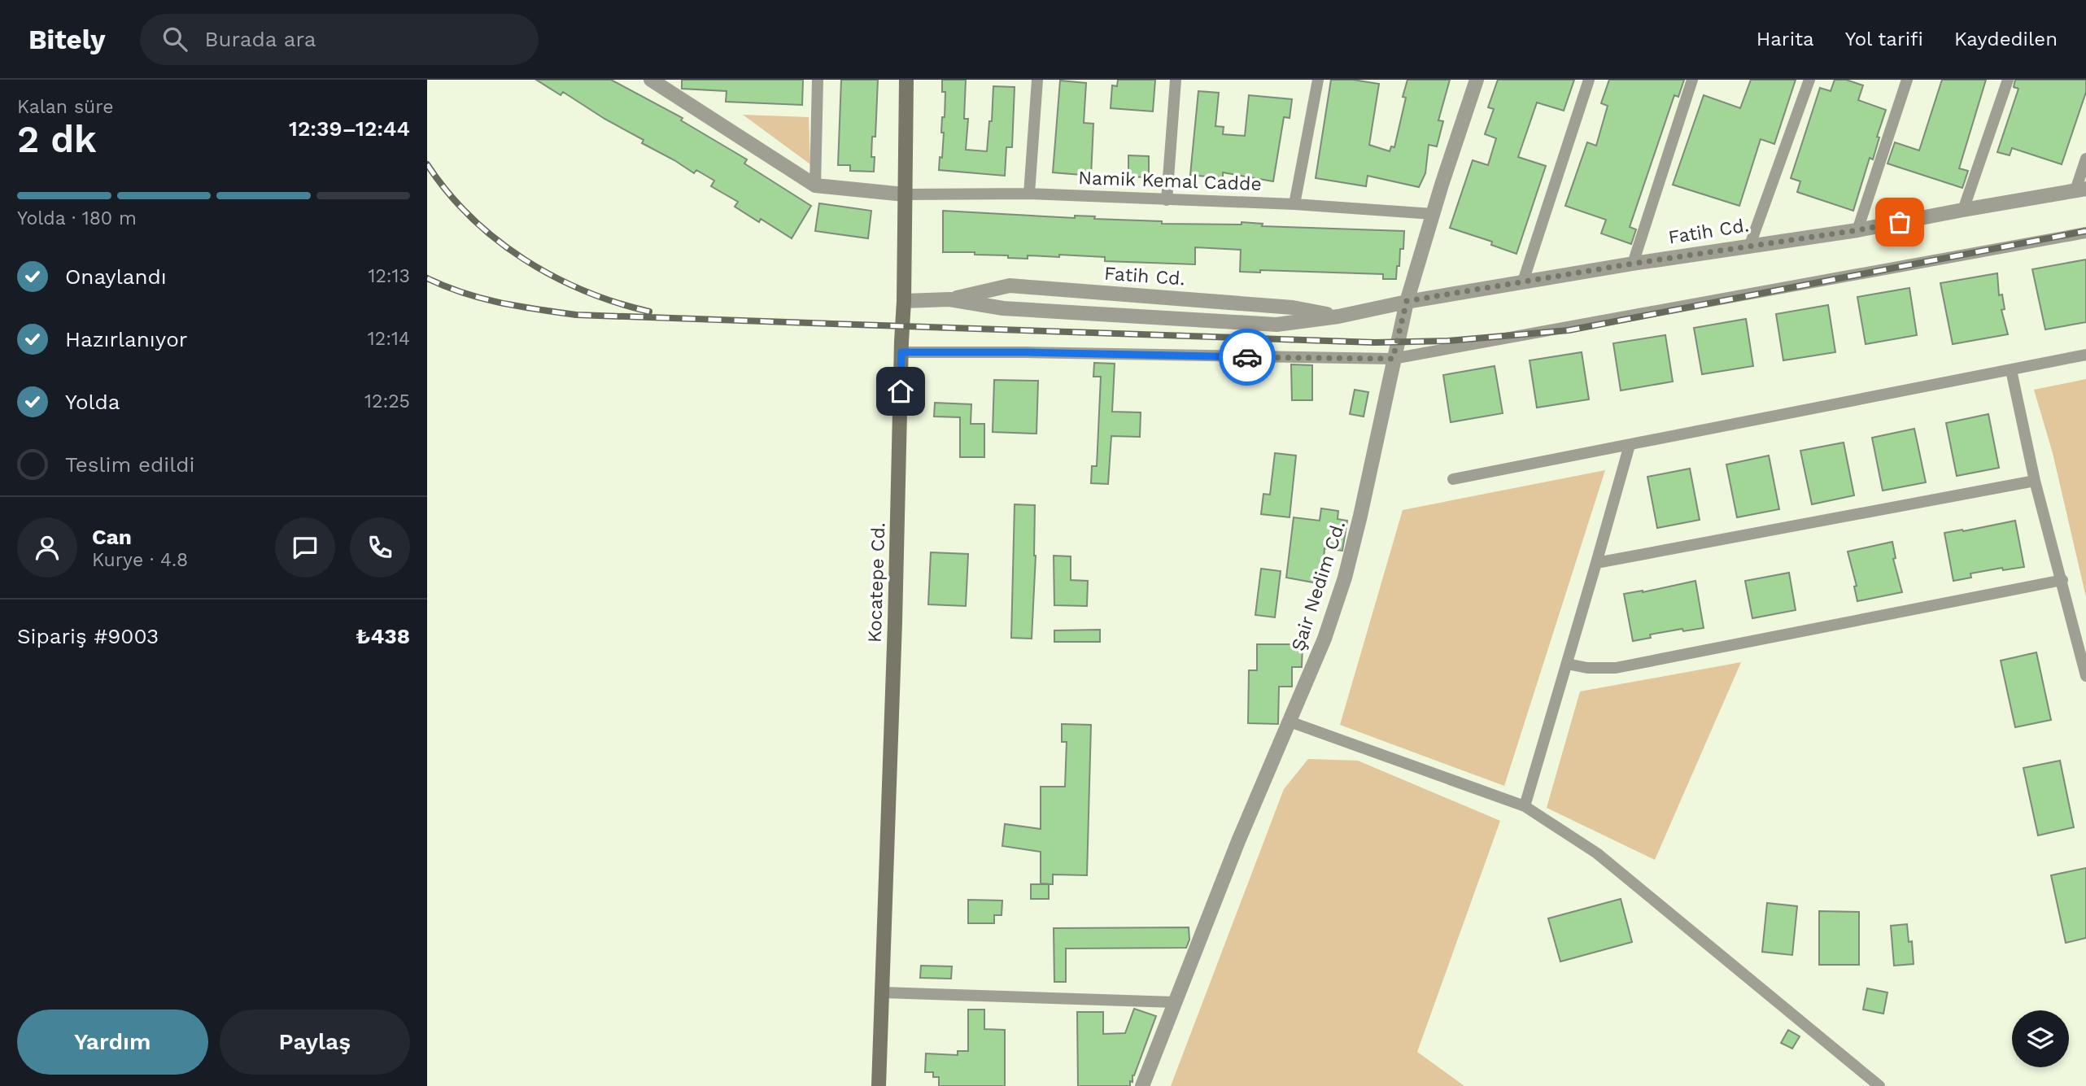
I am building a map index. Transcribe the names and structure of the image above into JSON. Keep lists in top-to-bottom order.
{
  "streets": {
    "main road": ["Kocatepe Cd."],
    "street": ["Namik Kemal Cadde", "Fatih Cd.", "Şair Nedim Cd."]
  },
  "crossings": [
    ["Namik Kemal Cadde", "Kocatepe Cd."],
    ["Namik Kemal Cadde", "Şair Nedim Cd."],
    ["Fatih Cd.", "Kocatepe Cd."],
    ["Fatih Cd.", "Şair Nedim Cd."]
  ],
  "page": {
    "header": "Bitely",
    "search": "Burada ara",
    "nav": ["Harita", "Yol tarifi", "Kaydedilen"],
    "heading": ["2 dk", "Kalan süre", "12:39–12:44"],
    "panel": [
      "Can",
      "Kurye · 4.8",
      "Sipariş #9003",
      "₺438"
    ],
    "bar": "Yolda · 180 m",
    "list": [
      ["Onaylandı", "12:13"],
      ["Hazırlanıyor", "12:14"],
      ["Yolda", "12:25"],
      "Teslim edildi"
    ],
    "buttons": ["Yardım", "Paylaş"]
  }
}
